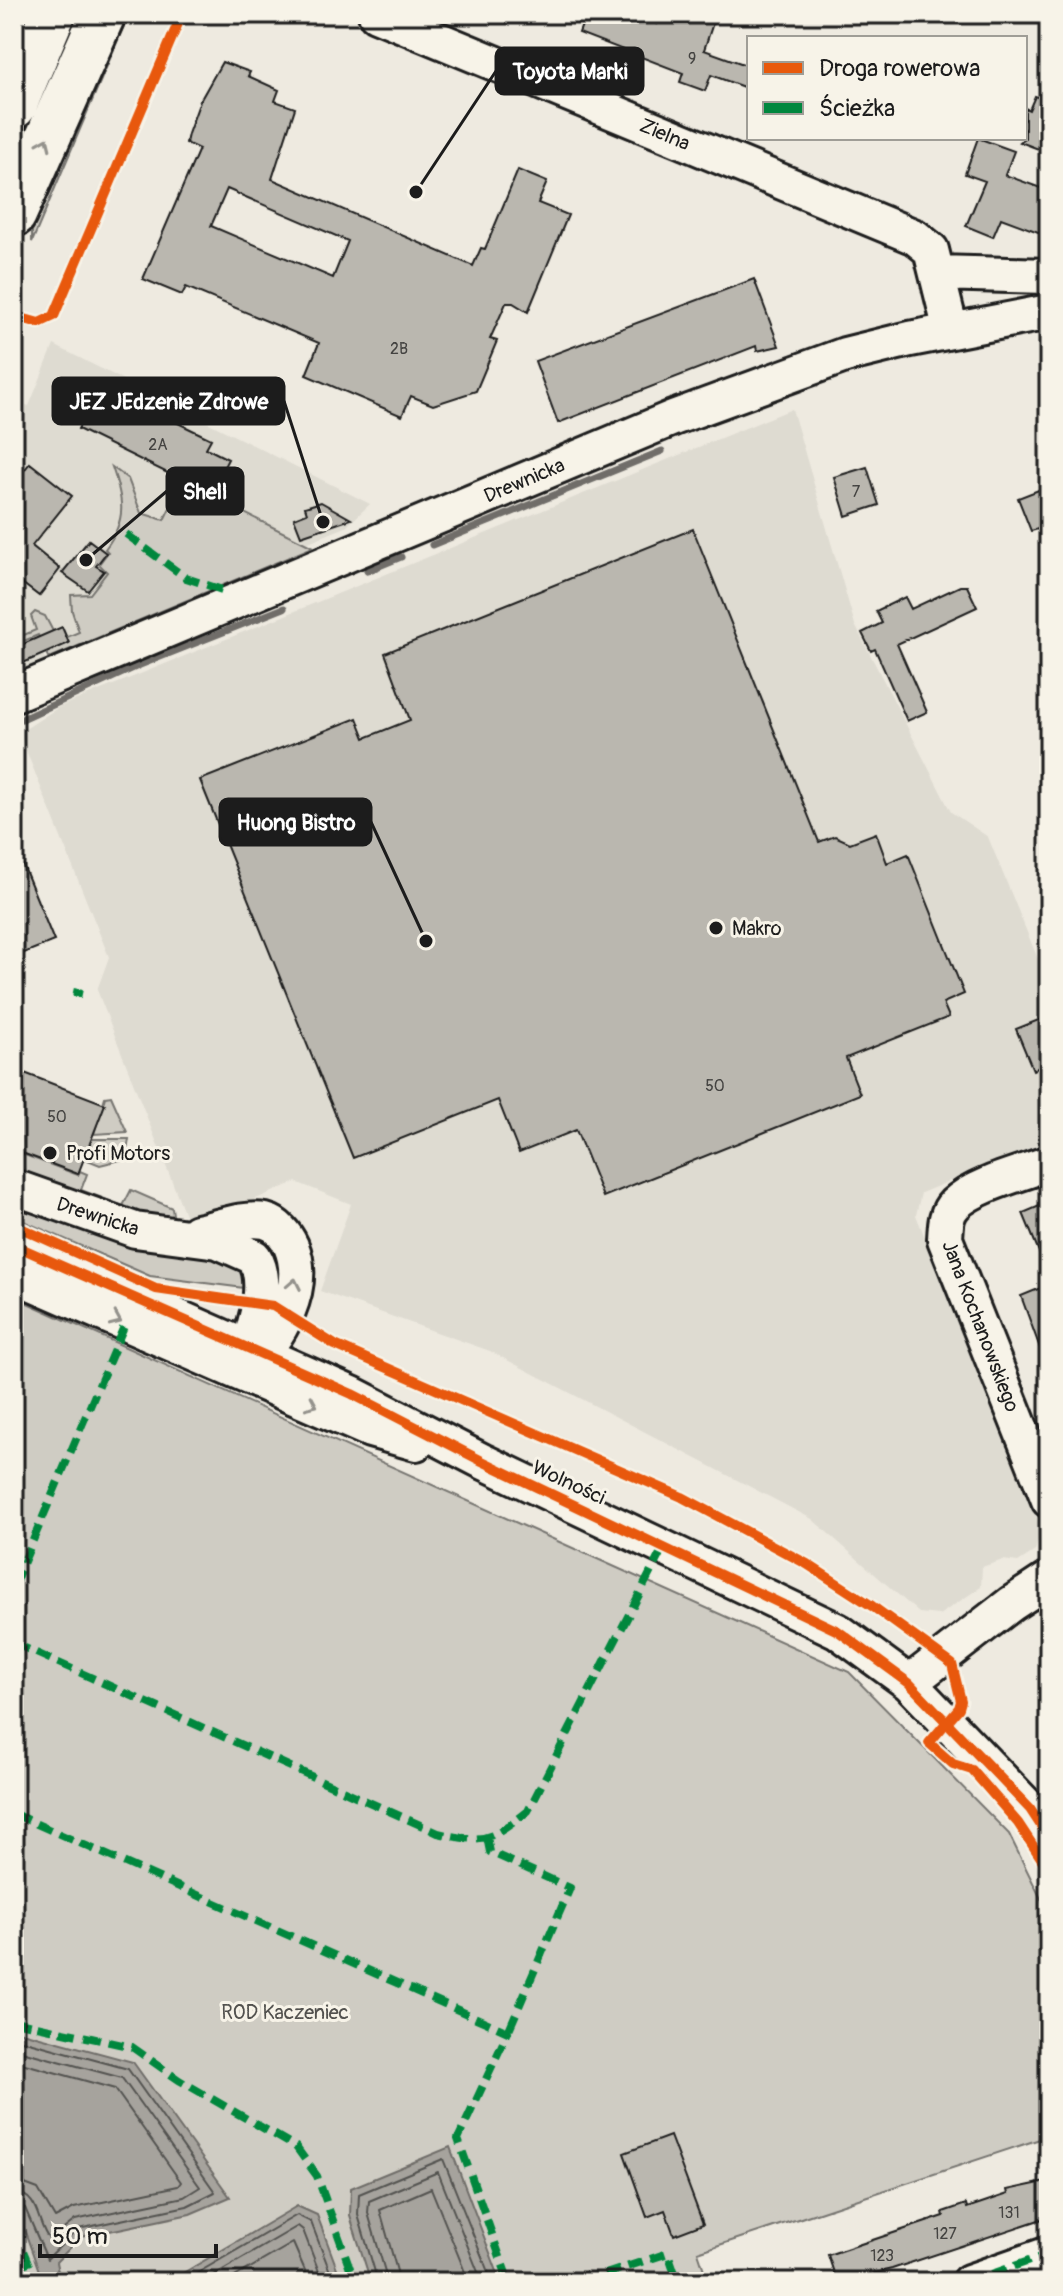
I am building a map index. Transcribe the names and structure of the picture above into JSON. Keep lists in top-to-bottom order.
{
  "streets": {
    "street": [
      "Zielna",
      "Drewnicka",
      "Jana Kochanowskiego",
      "Wolności"
    ]
  },
  "crossings": [
    ["Zielna", "Drewnicka"],
    ["Drewnicka", "Wolności"]
  ],
  "parks": ["ROD Kaczeniec"],
  "places": [
    "Toyota Marki",
    "JEZ JEdzenie Zdrowe",
    "Shell",
    "Makro",
    "Huong Bistro",
    "Profi Motors"
  ],
  "house_numbers": [
    "9",
    "2B",
    "2A",
    "7",
    "50",
    "50",
    "131",
    "127",
    "123"
  ],
  "legend": ["Droga rowerowa", "Ścieżka"],
  "scale_bar": "50 m"
}
